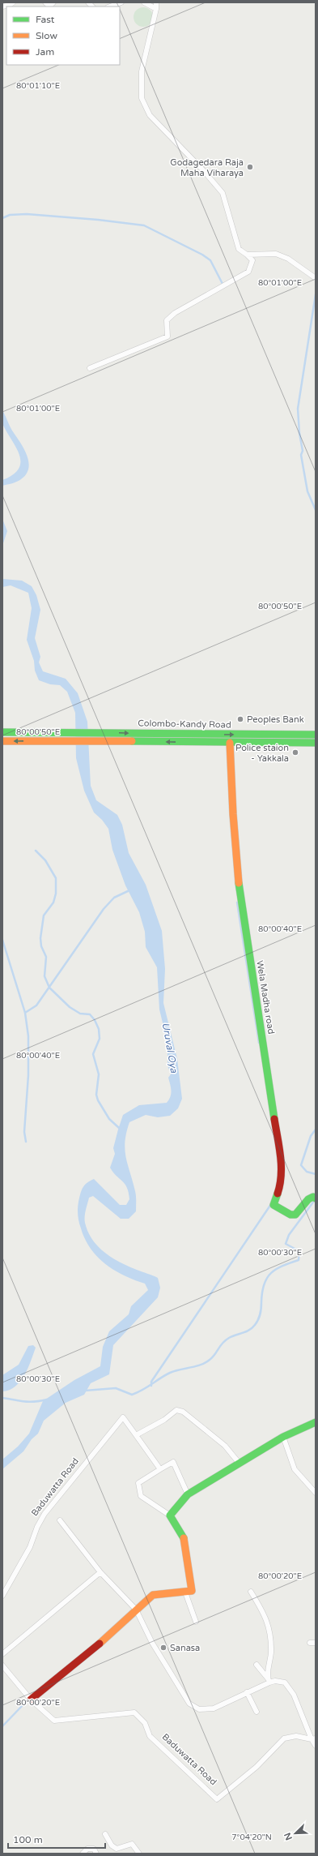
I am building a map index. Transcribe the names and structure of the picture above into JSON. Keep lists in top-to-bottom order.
{
  "streets": {
    "main road": ["Colombo-Kandy Road", "Wela Madha road"],
    "street": ["Baduwatta Road"]
  },
  "crossings": [
    ["Colombo-Kandy Road", "Wela Madha road"]
  ],
  "water": ["Uruval Oya"],
  "places": [
    "Godagedara Raja Maha Viharaya",
    "Peoples Bank",
    "Police staion - Yakkala",
    "Sanasa"
  ],
  "legend": ["Fast", "Slow", "Jam"],
  "scale_bar": "100 m",
  "north": "bottom left",
  "coordinates": [
    "80°01'10\"E",
    "80°01'00\"E",
    "80°00'50\"E",
    "80°00'40\"E",
    "80°00'30\"E",
    "80°00'20\"E",
    "7°04'20\"N"
  ]
}
